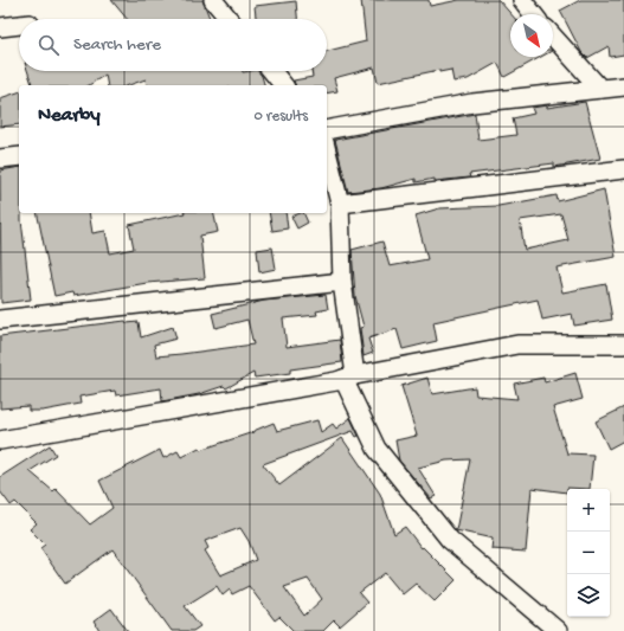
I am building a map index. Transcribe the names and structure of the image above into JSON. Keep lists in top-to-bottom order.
{
  "north": "bottom right",
  "page": {
    "search": "Search here",
    "heading": ["Nearby", "0 results"],
    "map_buttons": ["+", "−"]
  }
}
